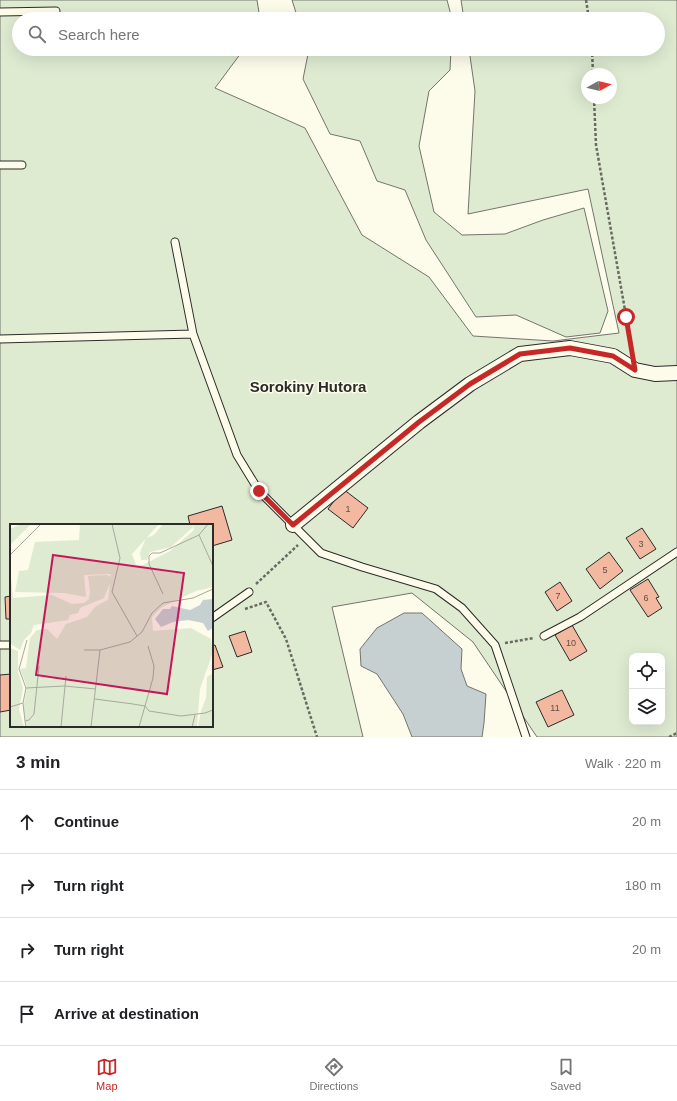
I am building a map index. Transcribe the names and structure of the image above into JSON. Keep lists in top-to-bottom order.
{
  "districts": ["Sorokiny Hutora"],
  "house_numbers": [
    "1",
    "3",
    "5",
    "7",
    "6",
    "10",
    "11"
  ],
  "north": "right",
  "page": {
    "search": "Search here",
    "heading": ["3 min", "Walk · 220 m"],
    "list": [
      ["Continue", "20 m"],
      ["Turn right", "180 m"],
      ["Turn right", "20 m"],
      "Arrive at destination"
    ],
    "nav": ["Map", "Directions", "Saved"]
  }
}
